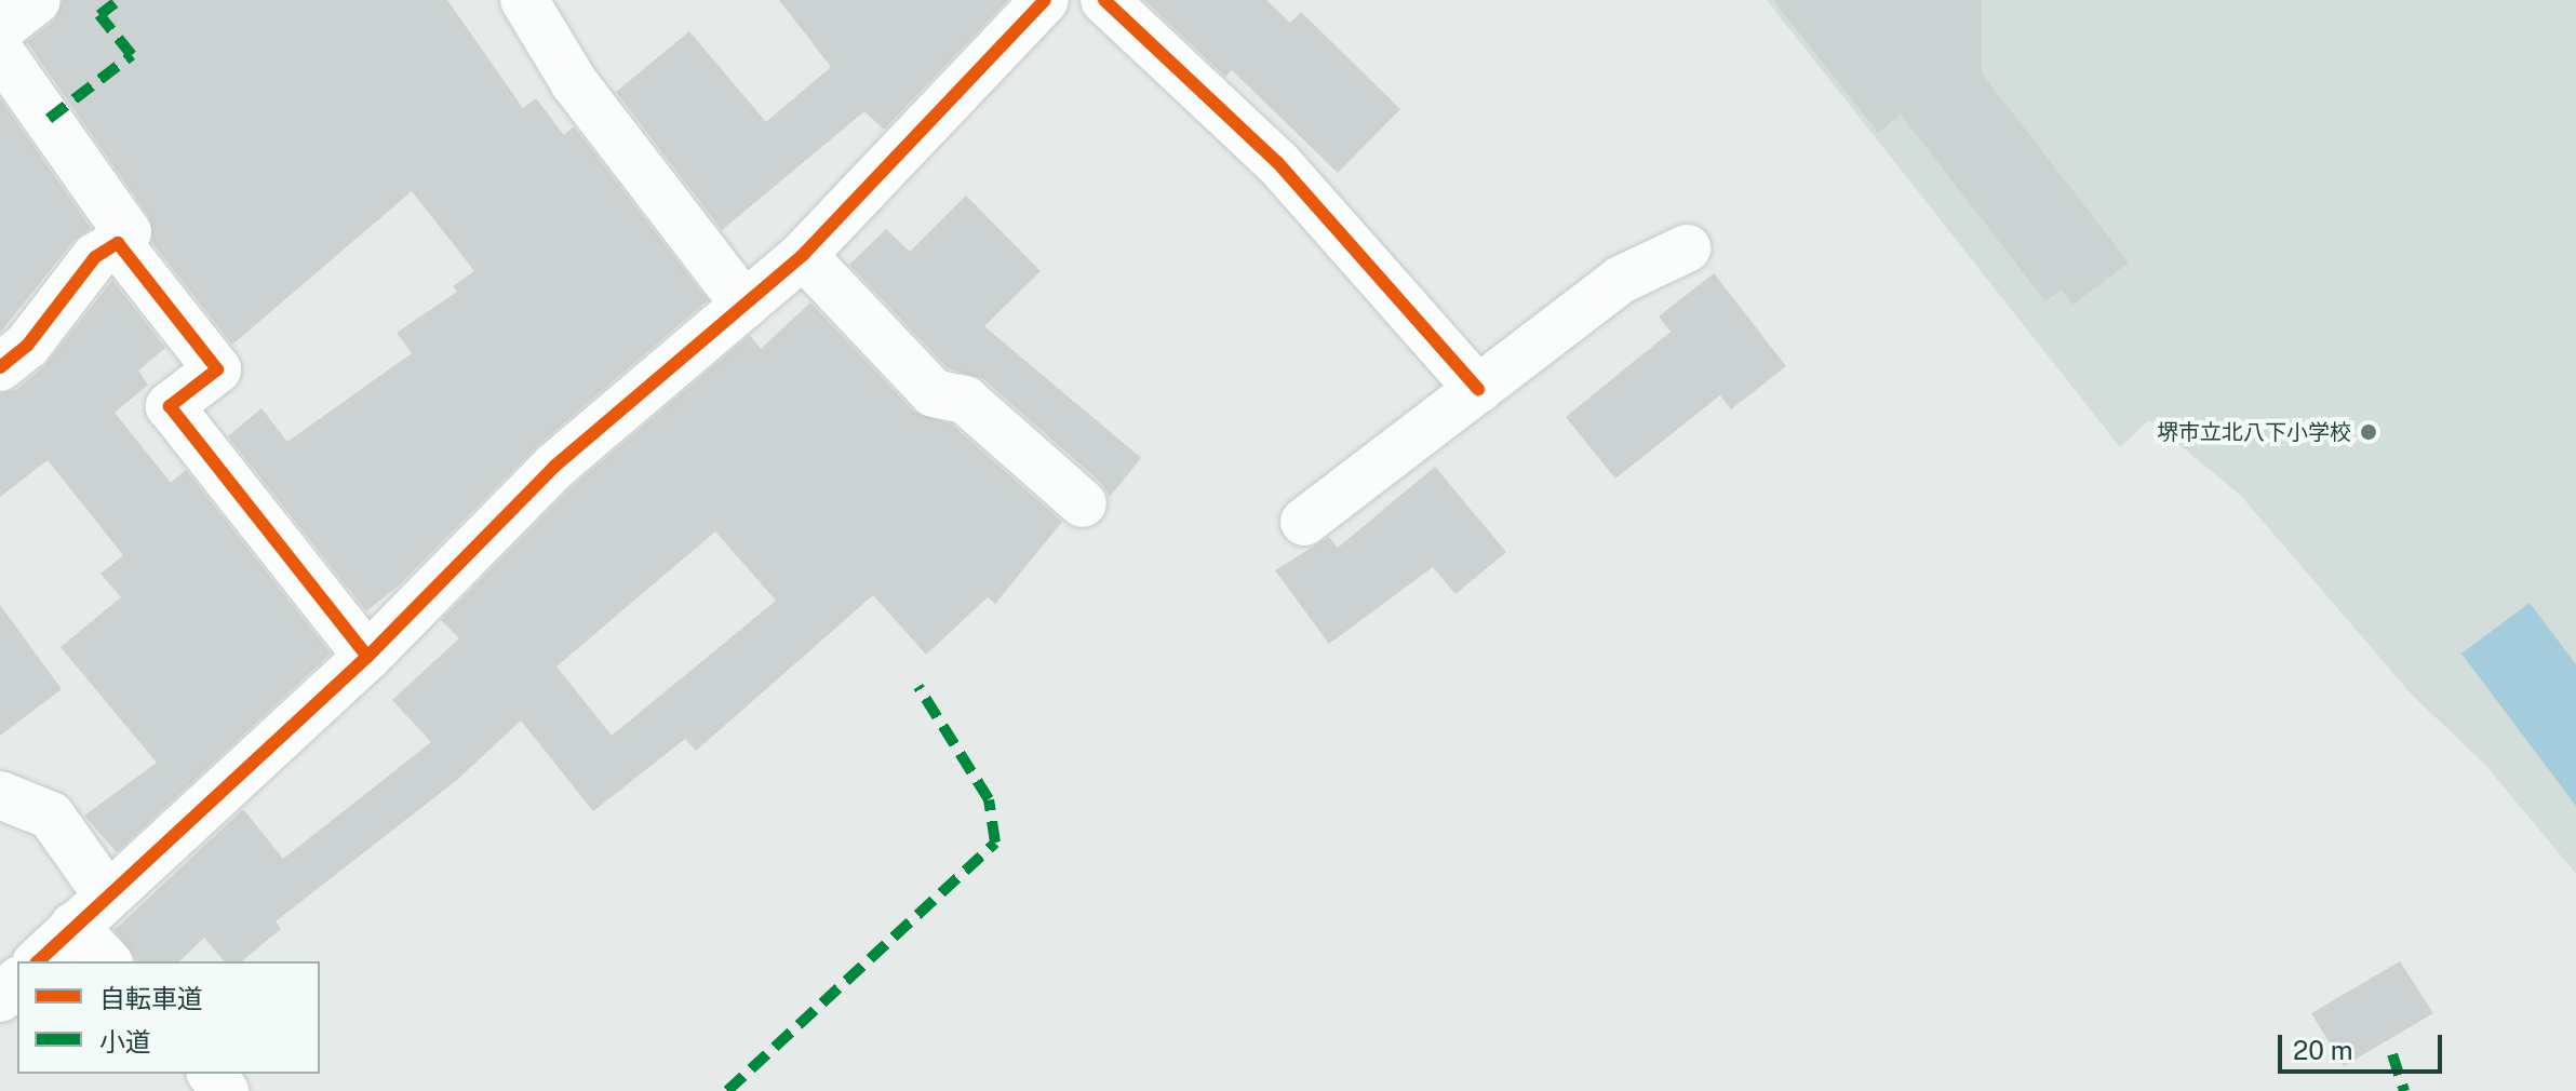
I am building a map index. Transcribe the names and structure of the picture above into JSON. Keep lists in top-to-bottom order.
{
  "places": ["堺市立北八下小学校"],
  "legend": ["自転車道", "小道"],
  "scale_bar": "20 m"
}
